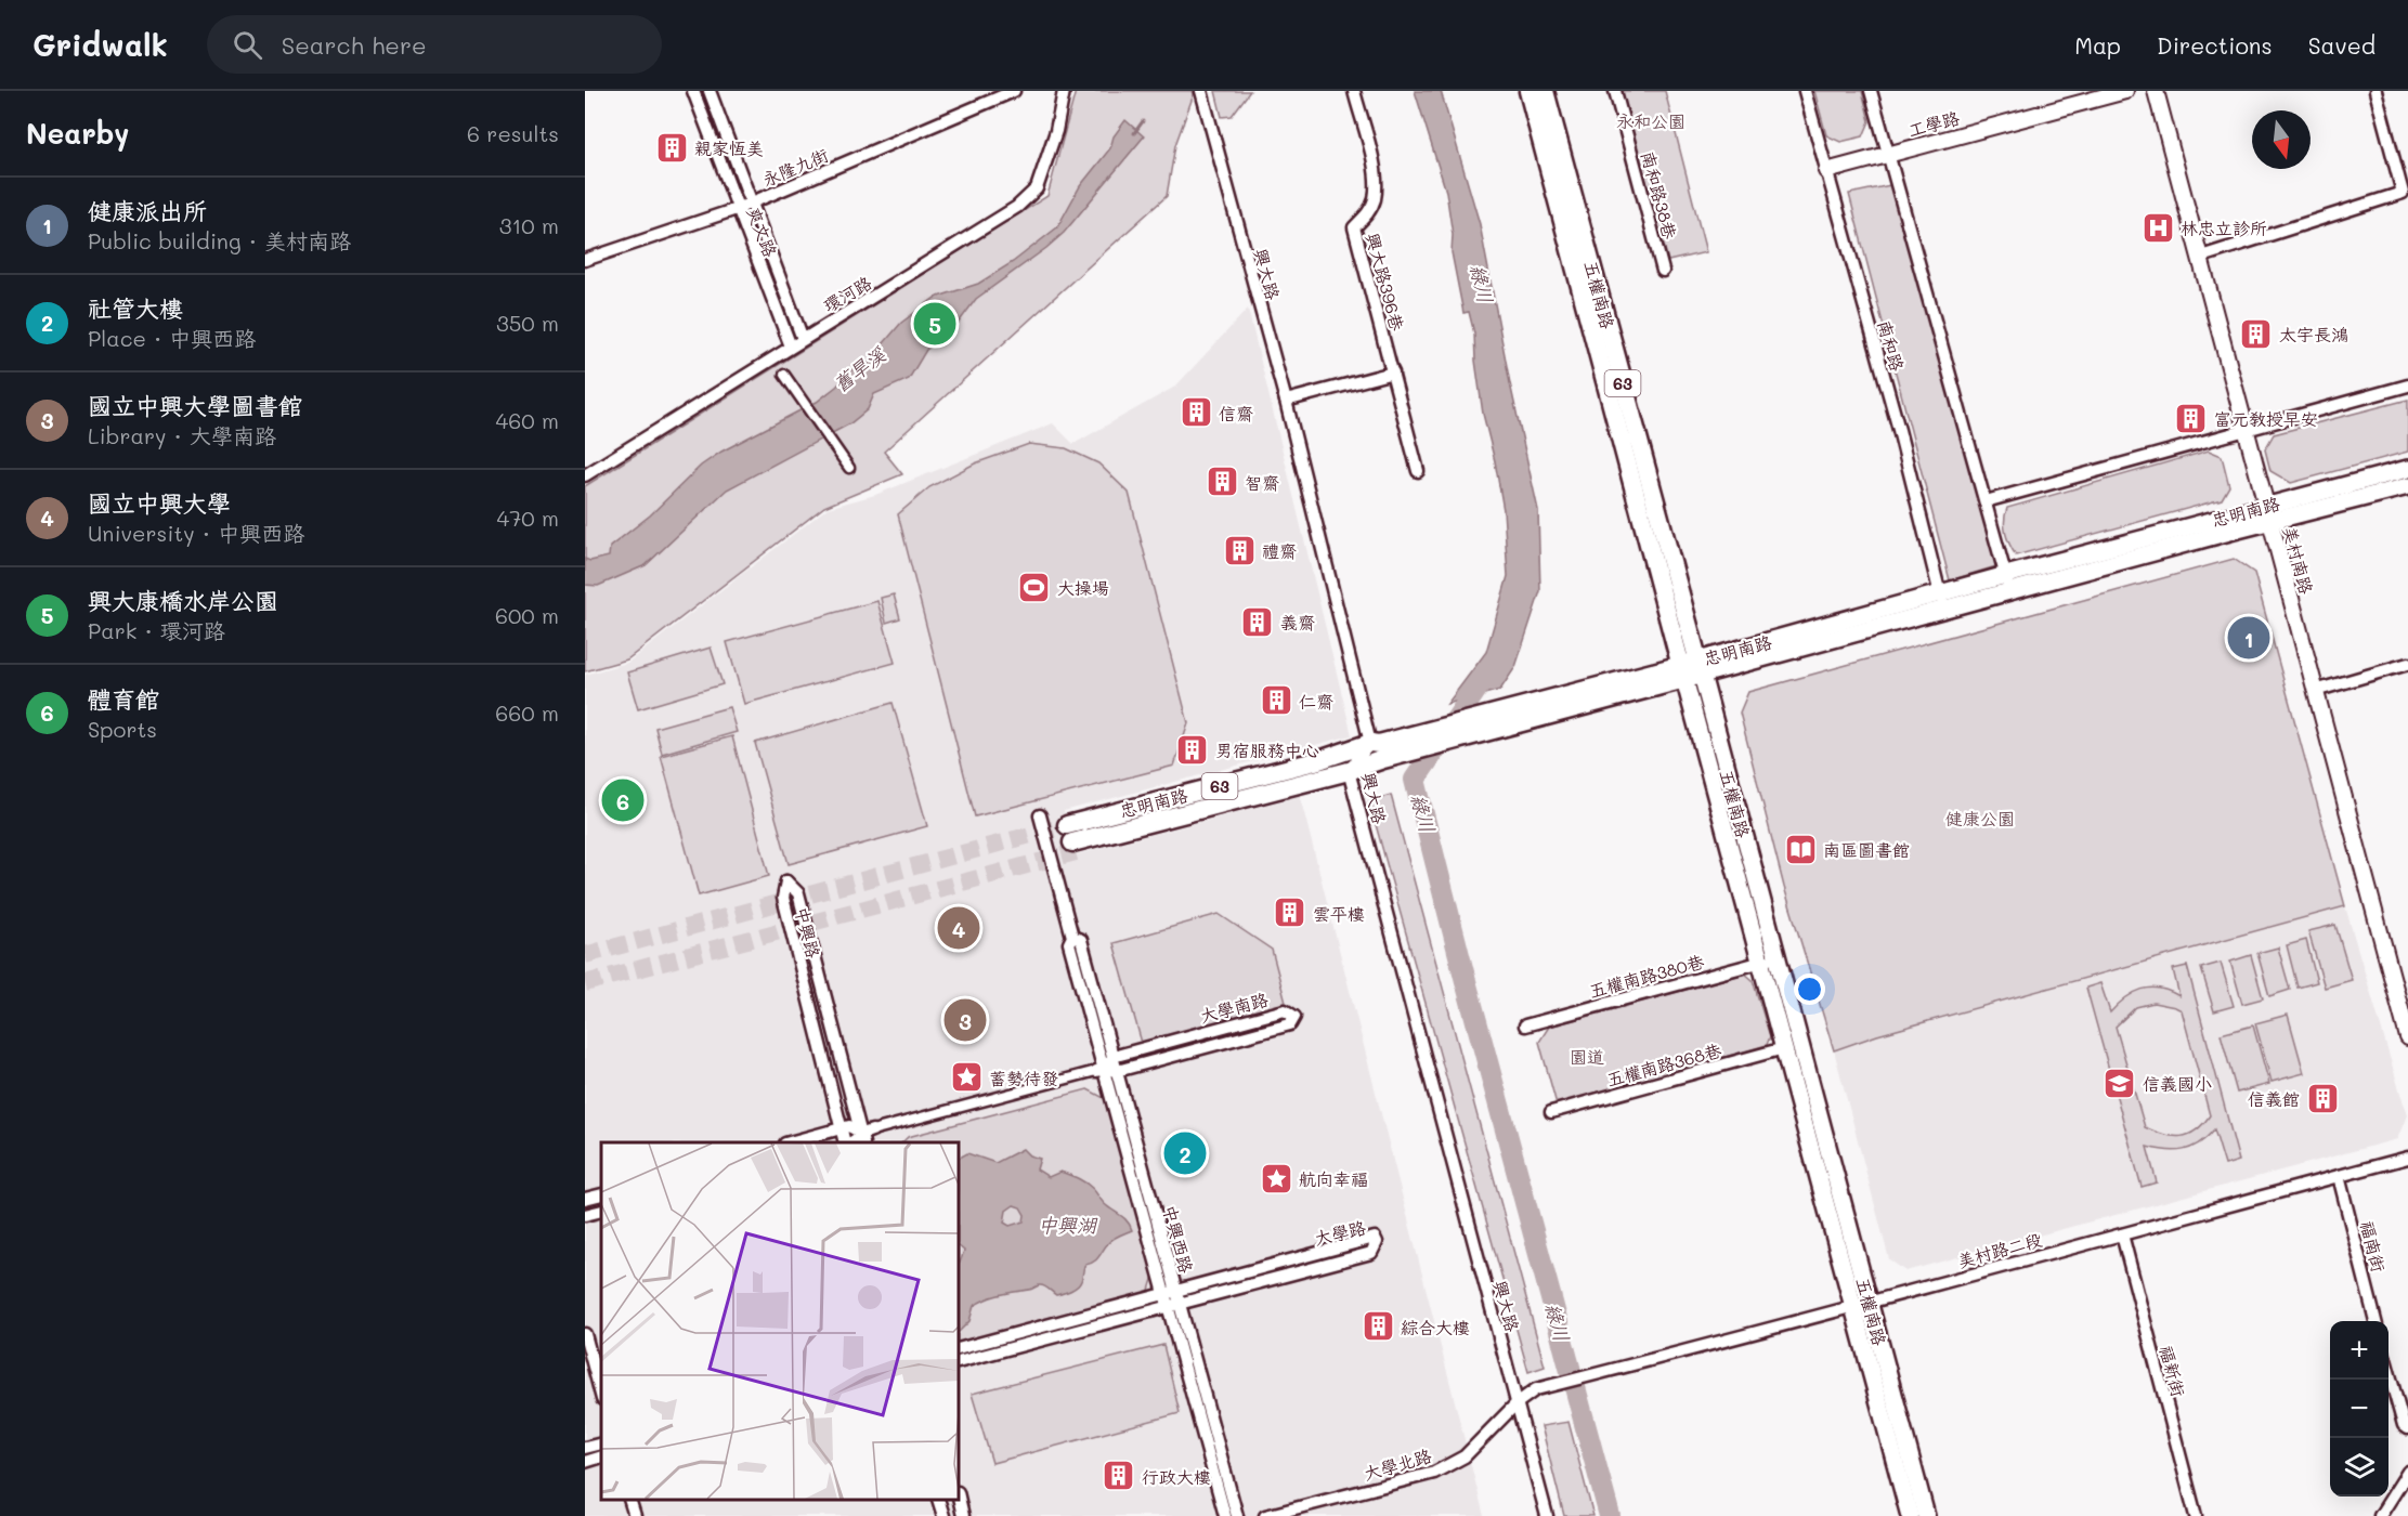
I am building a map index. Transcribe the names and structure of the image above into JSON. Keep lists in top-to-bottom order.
{
  "streets": {
    "main road": ["五權南路", "63", "忠明南路"],
    "street": [
      "工學路",
      "永隆九街",
      "南和路38巷",
      "爽文路",
      "興大路",
      "興大路396巷",
      "環河路",
      "南和路",
      "美村南路",
      "中興路",
      "五權南路380巷",
      "大學南路",
      "五權南路368巷",
      "大學路",
      "中興西路",
      "福南街",
      "美村路二段",
      "福新街",
      "大學北路"
    ]
  },
  "crossings": [
    ["工學路", "南和路"],
    ["永隆九街", "爽文路"],
    ["爽文路", "環河路"],
    ["興大路", "忠明南路"],
    ["興大路", "美村路二段"],
    ["興大路", "大學北路"],
    ["五權南路", "忠明南路"],
    ["五權南路", "五權南路380巷"],
    ["五權南路", "五權南路368巷"],
    ["五權南路", "美村路二段"],
    ["南和路", "忠明南路"],
    ["忠明南路", "美村南路"],
    ["中興路", "大學南路"],
    ["大學南路", "中興西路"],
    ["大學路", "中興西路"],
    ["福南街", "美村路二段"],
    ["美村路二段", "福新街"],
    ["美村路二段", "大學北路"]
  ],
  "water": ["綠川", "舊旱溪", "中興湖"],
  "parks": ["永和公園", "健康公園", "園道"],
  "places": {
    "building": [
      "親家恆美",
      "太宇長鴻",
      "信齋",
      "富元教授早安",
      "智齋",
      "禮齋",
      "義齋",
      "仁齋",
      "男宿服務中心",
      "雲平樓",
      "信義館",
      "綜合大樓",
      "行政大樓"
    ],
    "hospital": ["林忠立診所"],
    "sports": ["大操場"],
    "library": ["南區圖書館"],
    "place": ["蓄勢待發", "航向幸福"],
    "school or university": ["信義國小"]
  },
  "north": "bottom",
  "page": {
    "header": "Gridwalk",
    "search": "Search here",
    "nav": ["Map", "Directions", "Saved"],
    "heading": ["Nearby", "6 results"],
    "list": [
      {
        "mark": "1",
        "name": "健康派出所",
        "note": "Public building · 美村南路",
        "value": "310 m"
      },
      {
        "mark": "2",
        "name": "社管大樓",
        "note": "Place · 中興西路",
        "value": "350 m"
      },
      {
        "mark": "3",
        "name": "國立中興大學圖書館",
        "note": "Library · 大學南路",
        "value": "460 m"
      },
      {
        "mark": "4",
        "name": "國立中興大學",
        "note": "University · 中興西路",
        "value": "470 m"
      },
      {
        "mark": "5",
        "name": "興大康橋水岸公園",
        "note": "Park · 環河路",
        "value": "600 m"
      },
      {
        "mark": "6",
        "name": "體育館",
        "note": "Sports",
        "value": "660 m"
      }
    ],
    "pins": [
      "5",
      "1",
      "6",
      "4",
      "3",
      "2"
    ],
    "map_buttons": ["+", "−"]
  }
}
